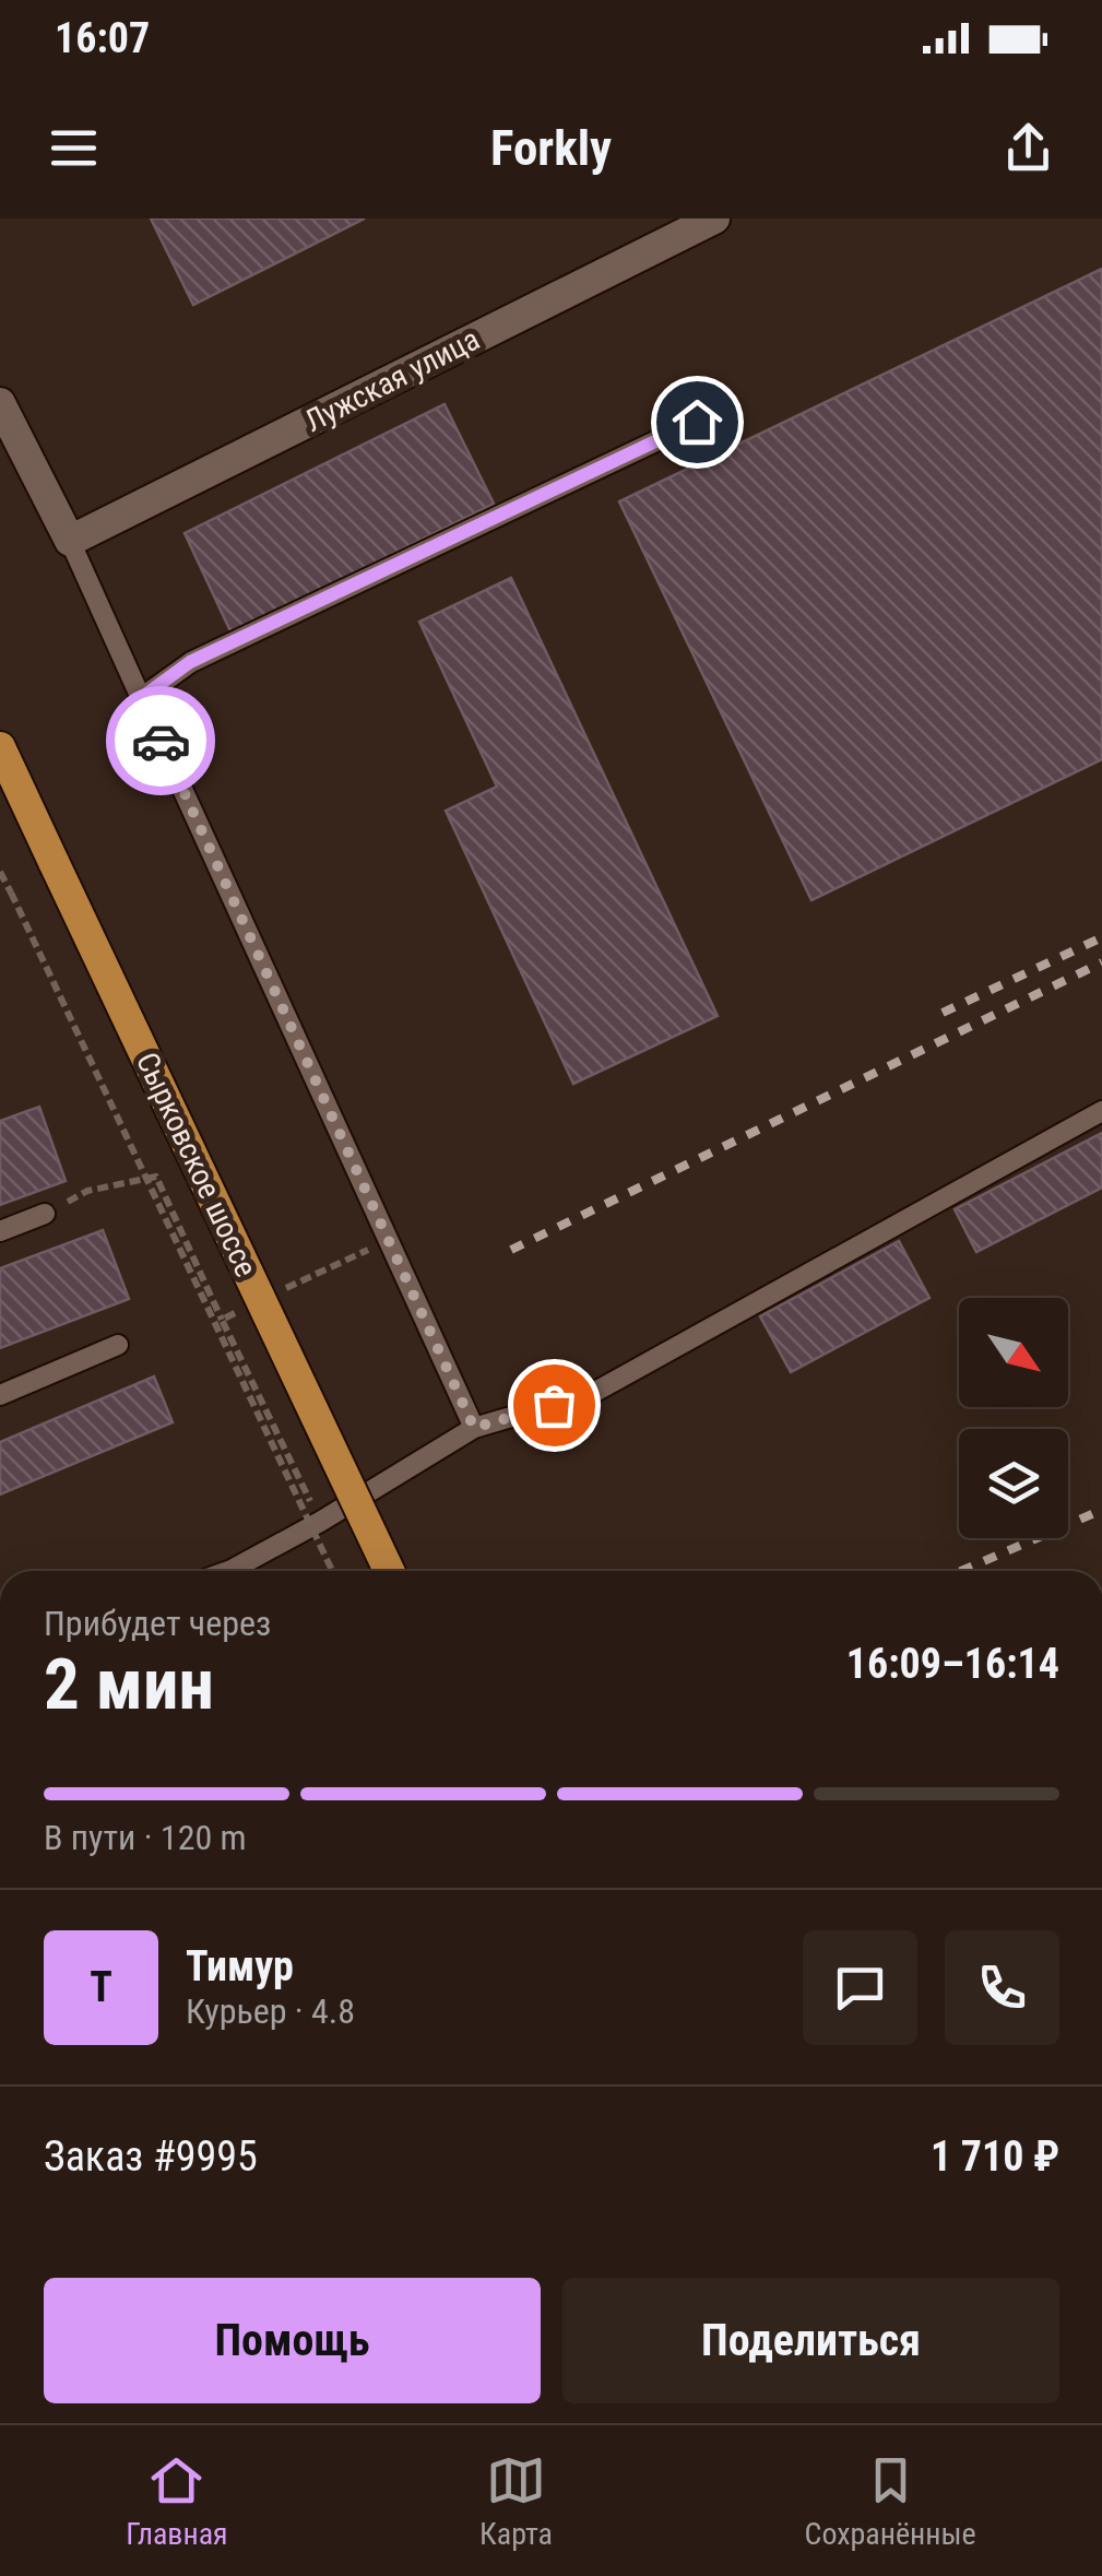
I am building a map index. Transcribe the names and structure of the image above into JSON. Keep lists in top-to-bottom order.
{
  "streets": {
    "main road": ["Сырковское шоссе"],
    "street": ["Лужская улица"]
  },
  "north": "bottom right",
  "page": {
    "status": "16:07",
    "header": "Forkly",
    "heading": ["2 мин", "Прибудет через", "16:09–16:14"],
    "panel": [
      "Тимур",
      "Курьер · 4.8",
      "Заказ #9995",
      "1 710 ₽"
    ],
    "bar": "В пути · 120 m",
    "round": "Т",
    "buttons": ["Помощь", "Поделиться"],
    "tabs": ["Главная", "Карта", "Сохранённые"]
  }
}
